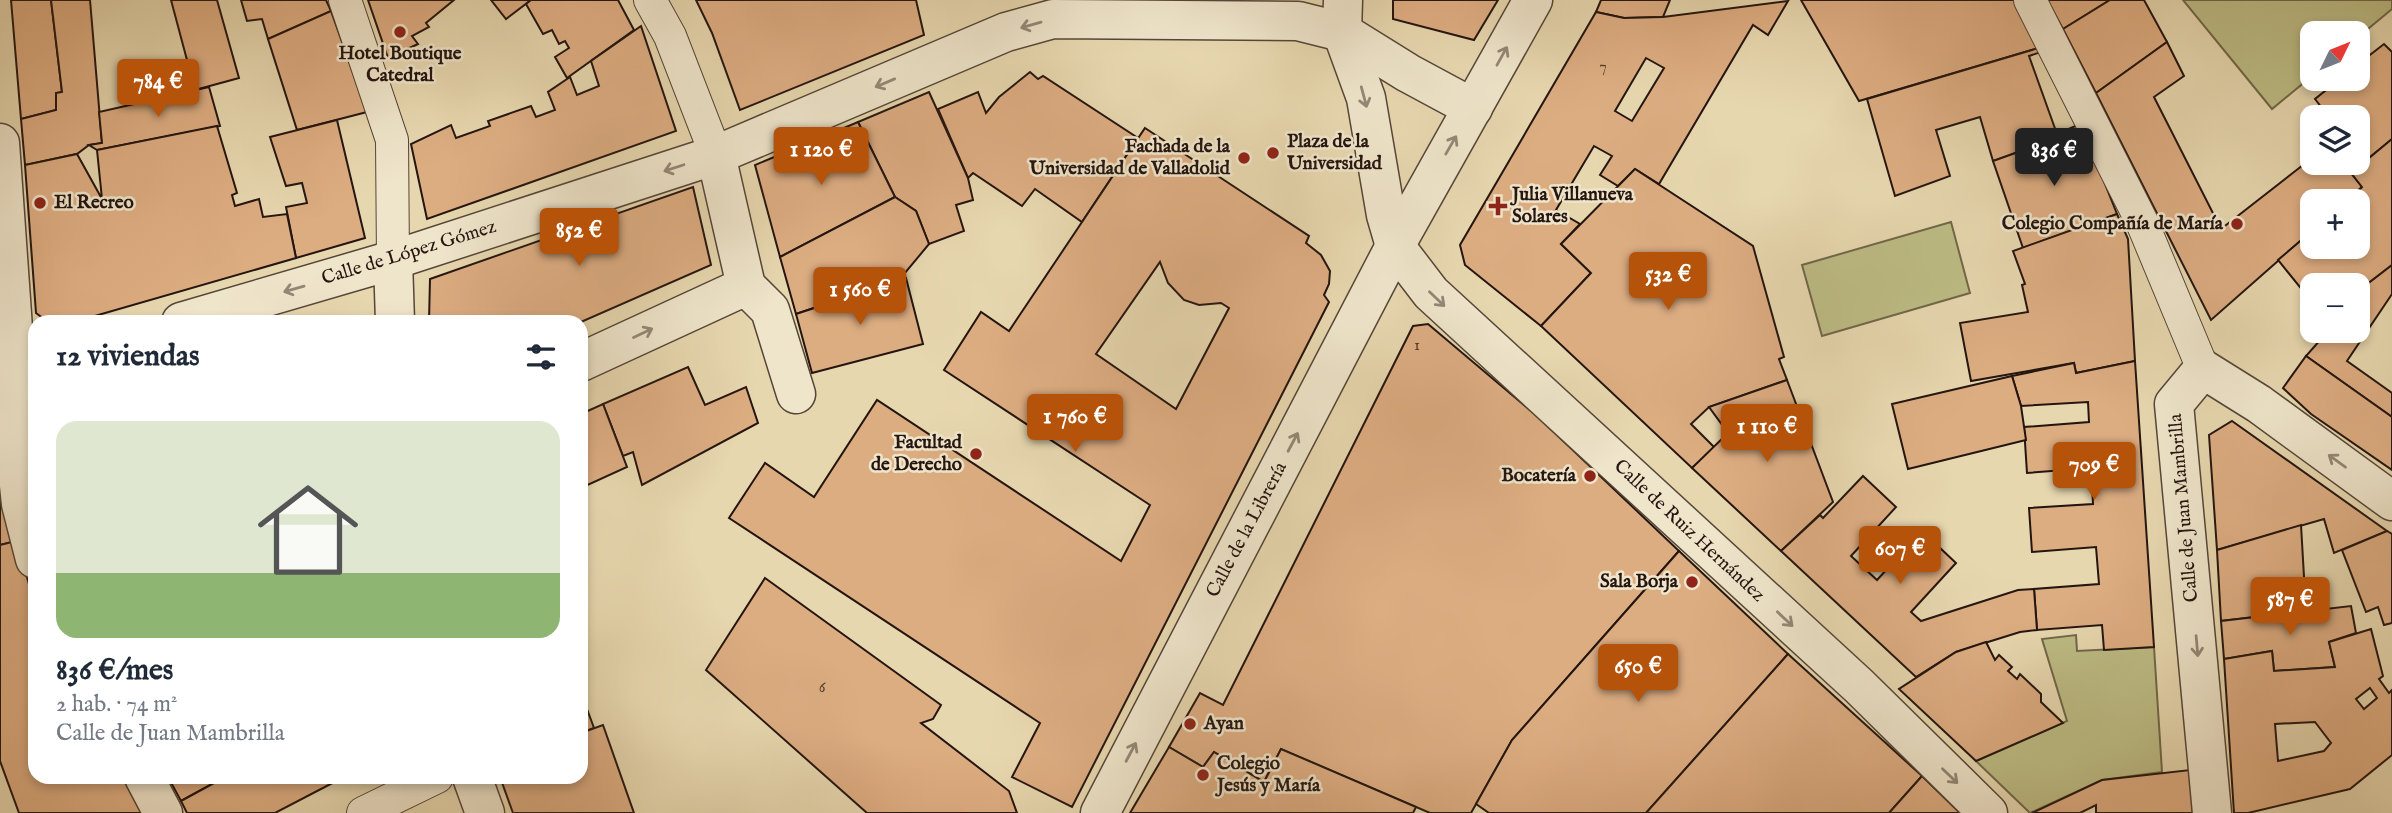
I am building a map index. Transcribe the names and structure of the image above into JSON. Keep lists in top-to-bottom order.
{
  "streets": {
    "street": [
      "Calle de López Gómez",
      "Calle de Juan Mambrilla",
      "Calle de la Librería",
      "Calle de Ruiz Hernández"
    ]
  },
  "crossings": [
    ["Calle de la Librería", "Calle de Ruiz Hernández"]
  ],
  "one_way": [
    "Calle de López Gómez",
    "Calle de Juan Mambrilla",
    "Calle de la Librería",
    "Calle de Ruiz Hernández"
  ],
  "places": {
    "other": [
      "Hotel Boutique Catedral",
      "Plaza de la Universidad",
      "Fachada de la Universidad de Valladolid",
      "El Recreo",
      "Colegio Compañía de María",
      "Facultad de Derecho",
      "Bocatería",
      "Sala Borja",
      "Ayan",
      "Colegio Jesús y María"
    ],
    "health": ["Julia Villanueva Solares"]
  },
  "house_numbers": ["7", "1", "6"],
  "north": "top right",
  "page": {
    "map_buttons": ["+", "−"],
    "price": [
      "784 €",
      "1 120 €",
      "836 €",
      "852 €",
      "532 €",
      "1 560 €",
      "1 760 €",
      "1 110 €",
      "709 €",
      "607 €",
      "587 €",
      "650 €"
    ],
    "heading": "12 viviendas",
    "list": [
      {
        "name": "836 €/mes",
        "note": "2 hab. · 74 m² · Calle de Juan Mambrilla"
      }
    ]
  }
}
